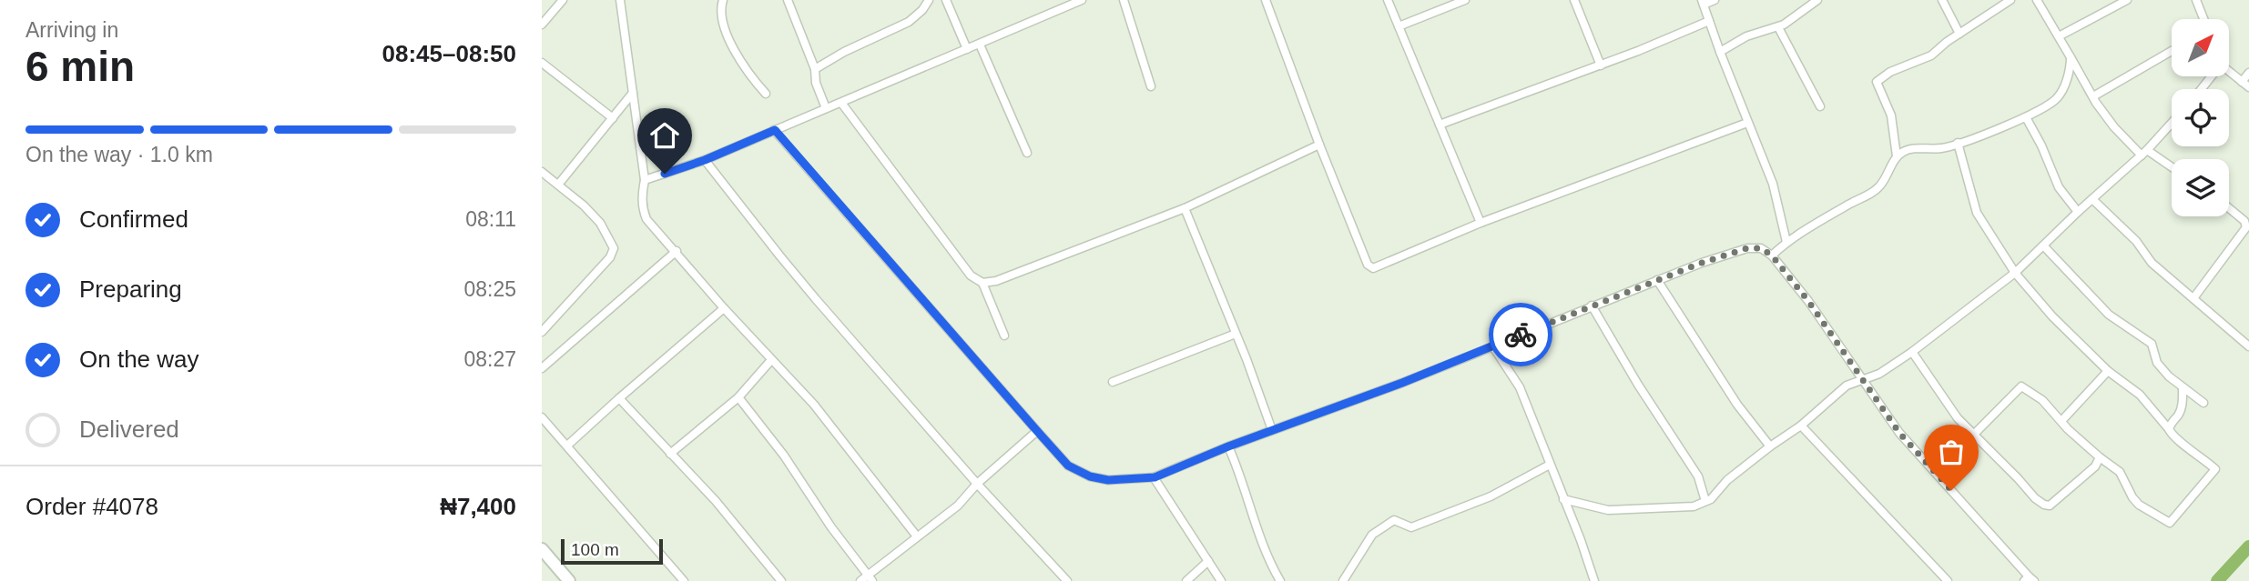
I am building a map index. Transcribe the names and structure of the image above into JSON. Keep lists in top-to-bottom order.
{
  "scale_bar": "100 m",
  "north": "top right",
  "page": {
    "heading": ["6 min", "Arriving in", "08:45–08:50"],
    "panel": ["Order #4078", "₦7,400"],
    "bar": "On the way · 1.0 km",
    "list": [
      ["Confirmed", "08:11"],
      ["Preparing", "08:25"],
      ["On the way", "08:27"],
      "Delivered"
    ],
    "scale": "100 m"
  }
}
